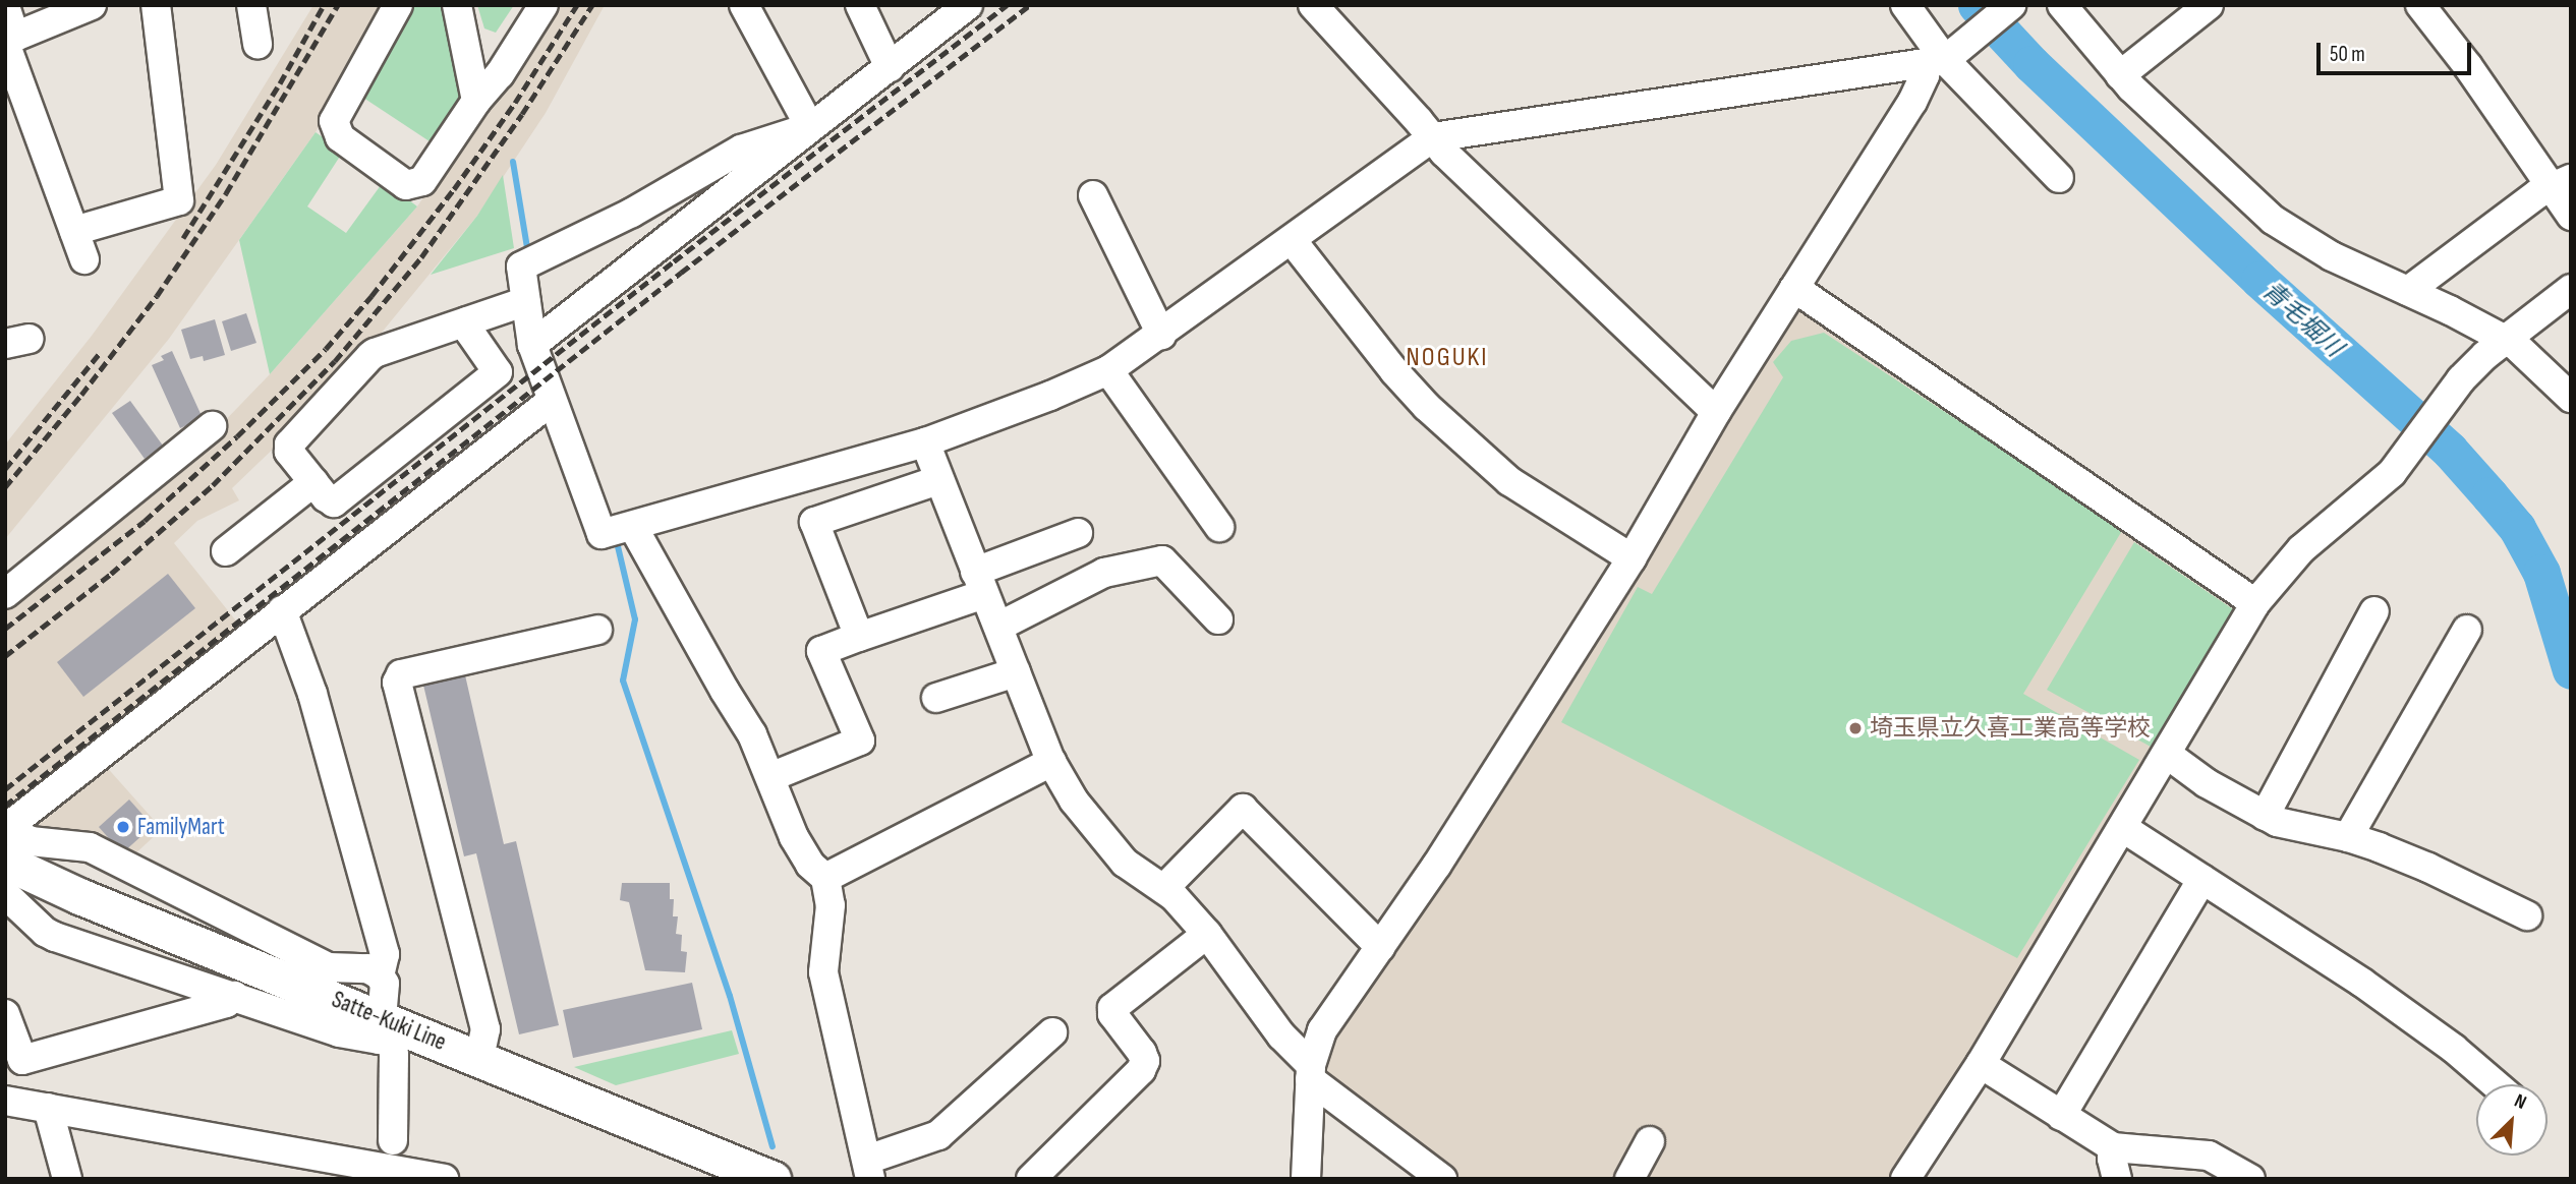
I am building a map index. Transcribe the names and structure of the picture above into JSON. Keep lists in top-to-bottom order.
{
  "streets": {
    "main road": ["Satte-Kuki Line"]
  },
  "districts": ["NOGUKI"],
  "water": ["青毛堀川"],
  "places": ["埼玉県立久喜工業高等学校", "FamilyMart"],
  "scale_bar": "50 m",
  "north": "top right"
}
